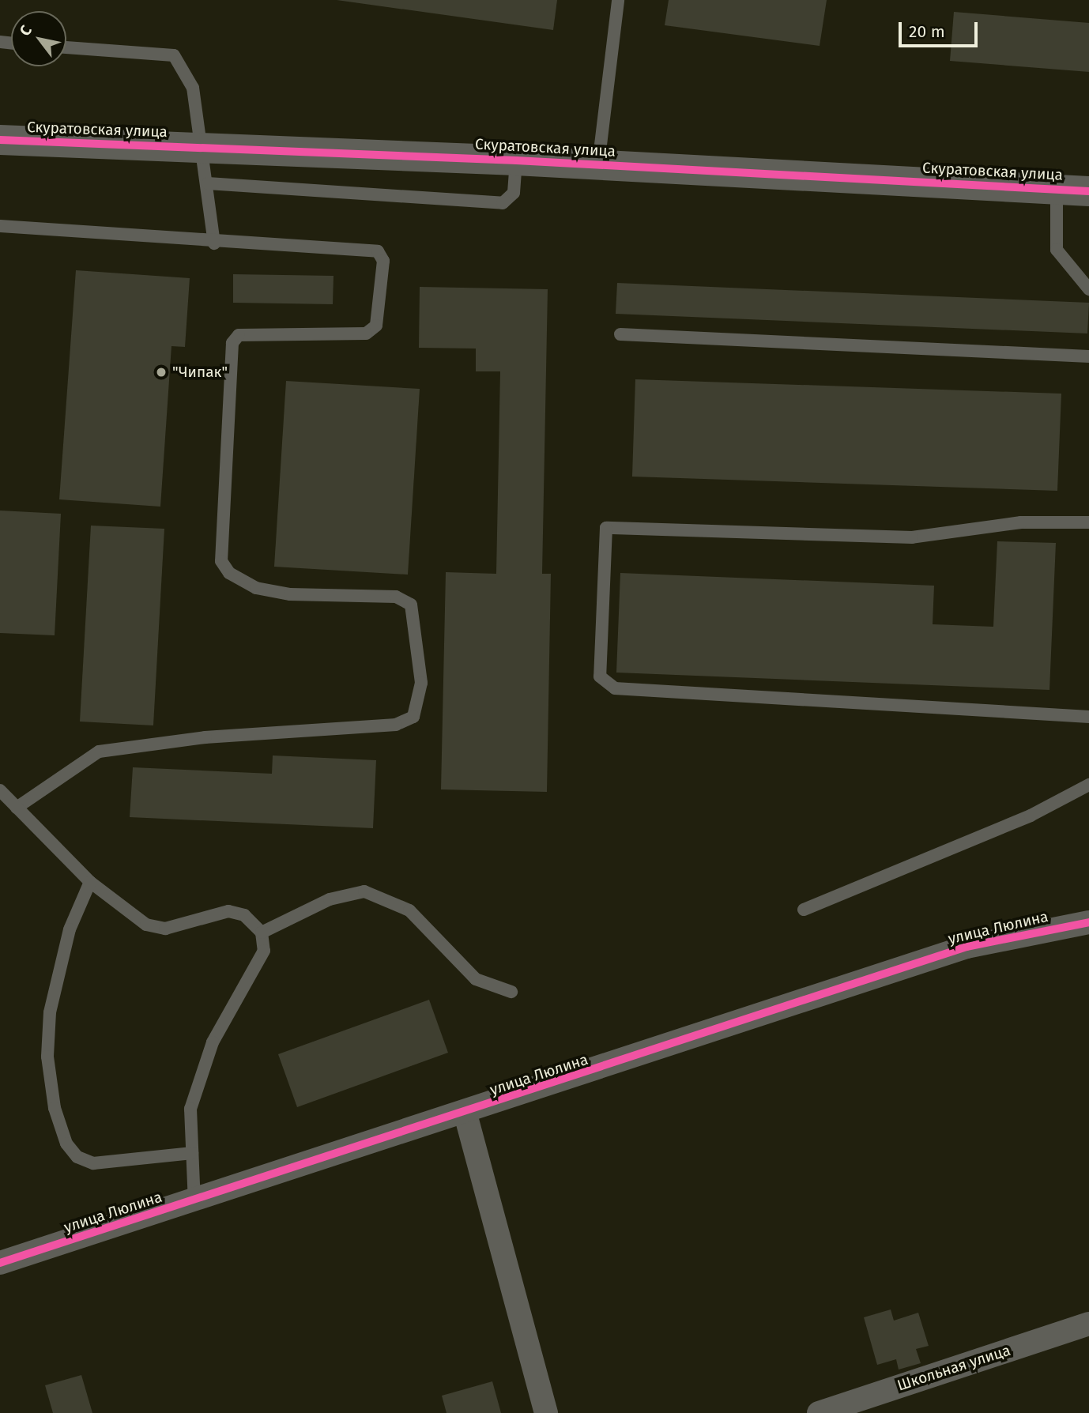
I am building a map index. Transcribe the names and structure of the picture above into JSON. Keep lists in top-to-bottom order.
{
  "streets": {
    "street": ["Скуратовская улица", "улица Люлина", "Школьная улица"]
  },
  "places": ["\"Чипак\""],
  "scale_bar": "20 m",
  "north": "top left"
}
